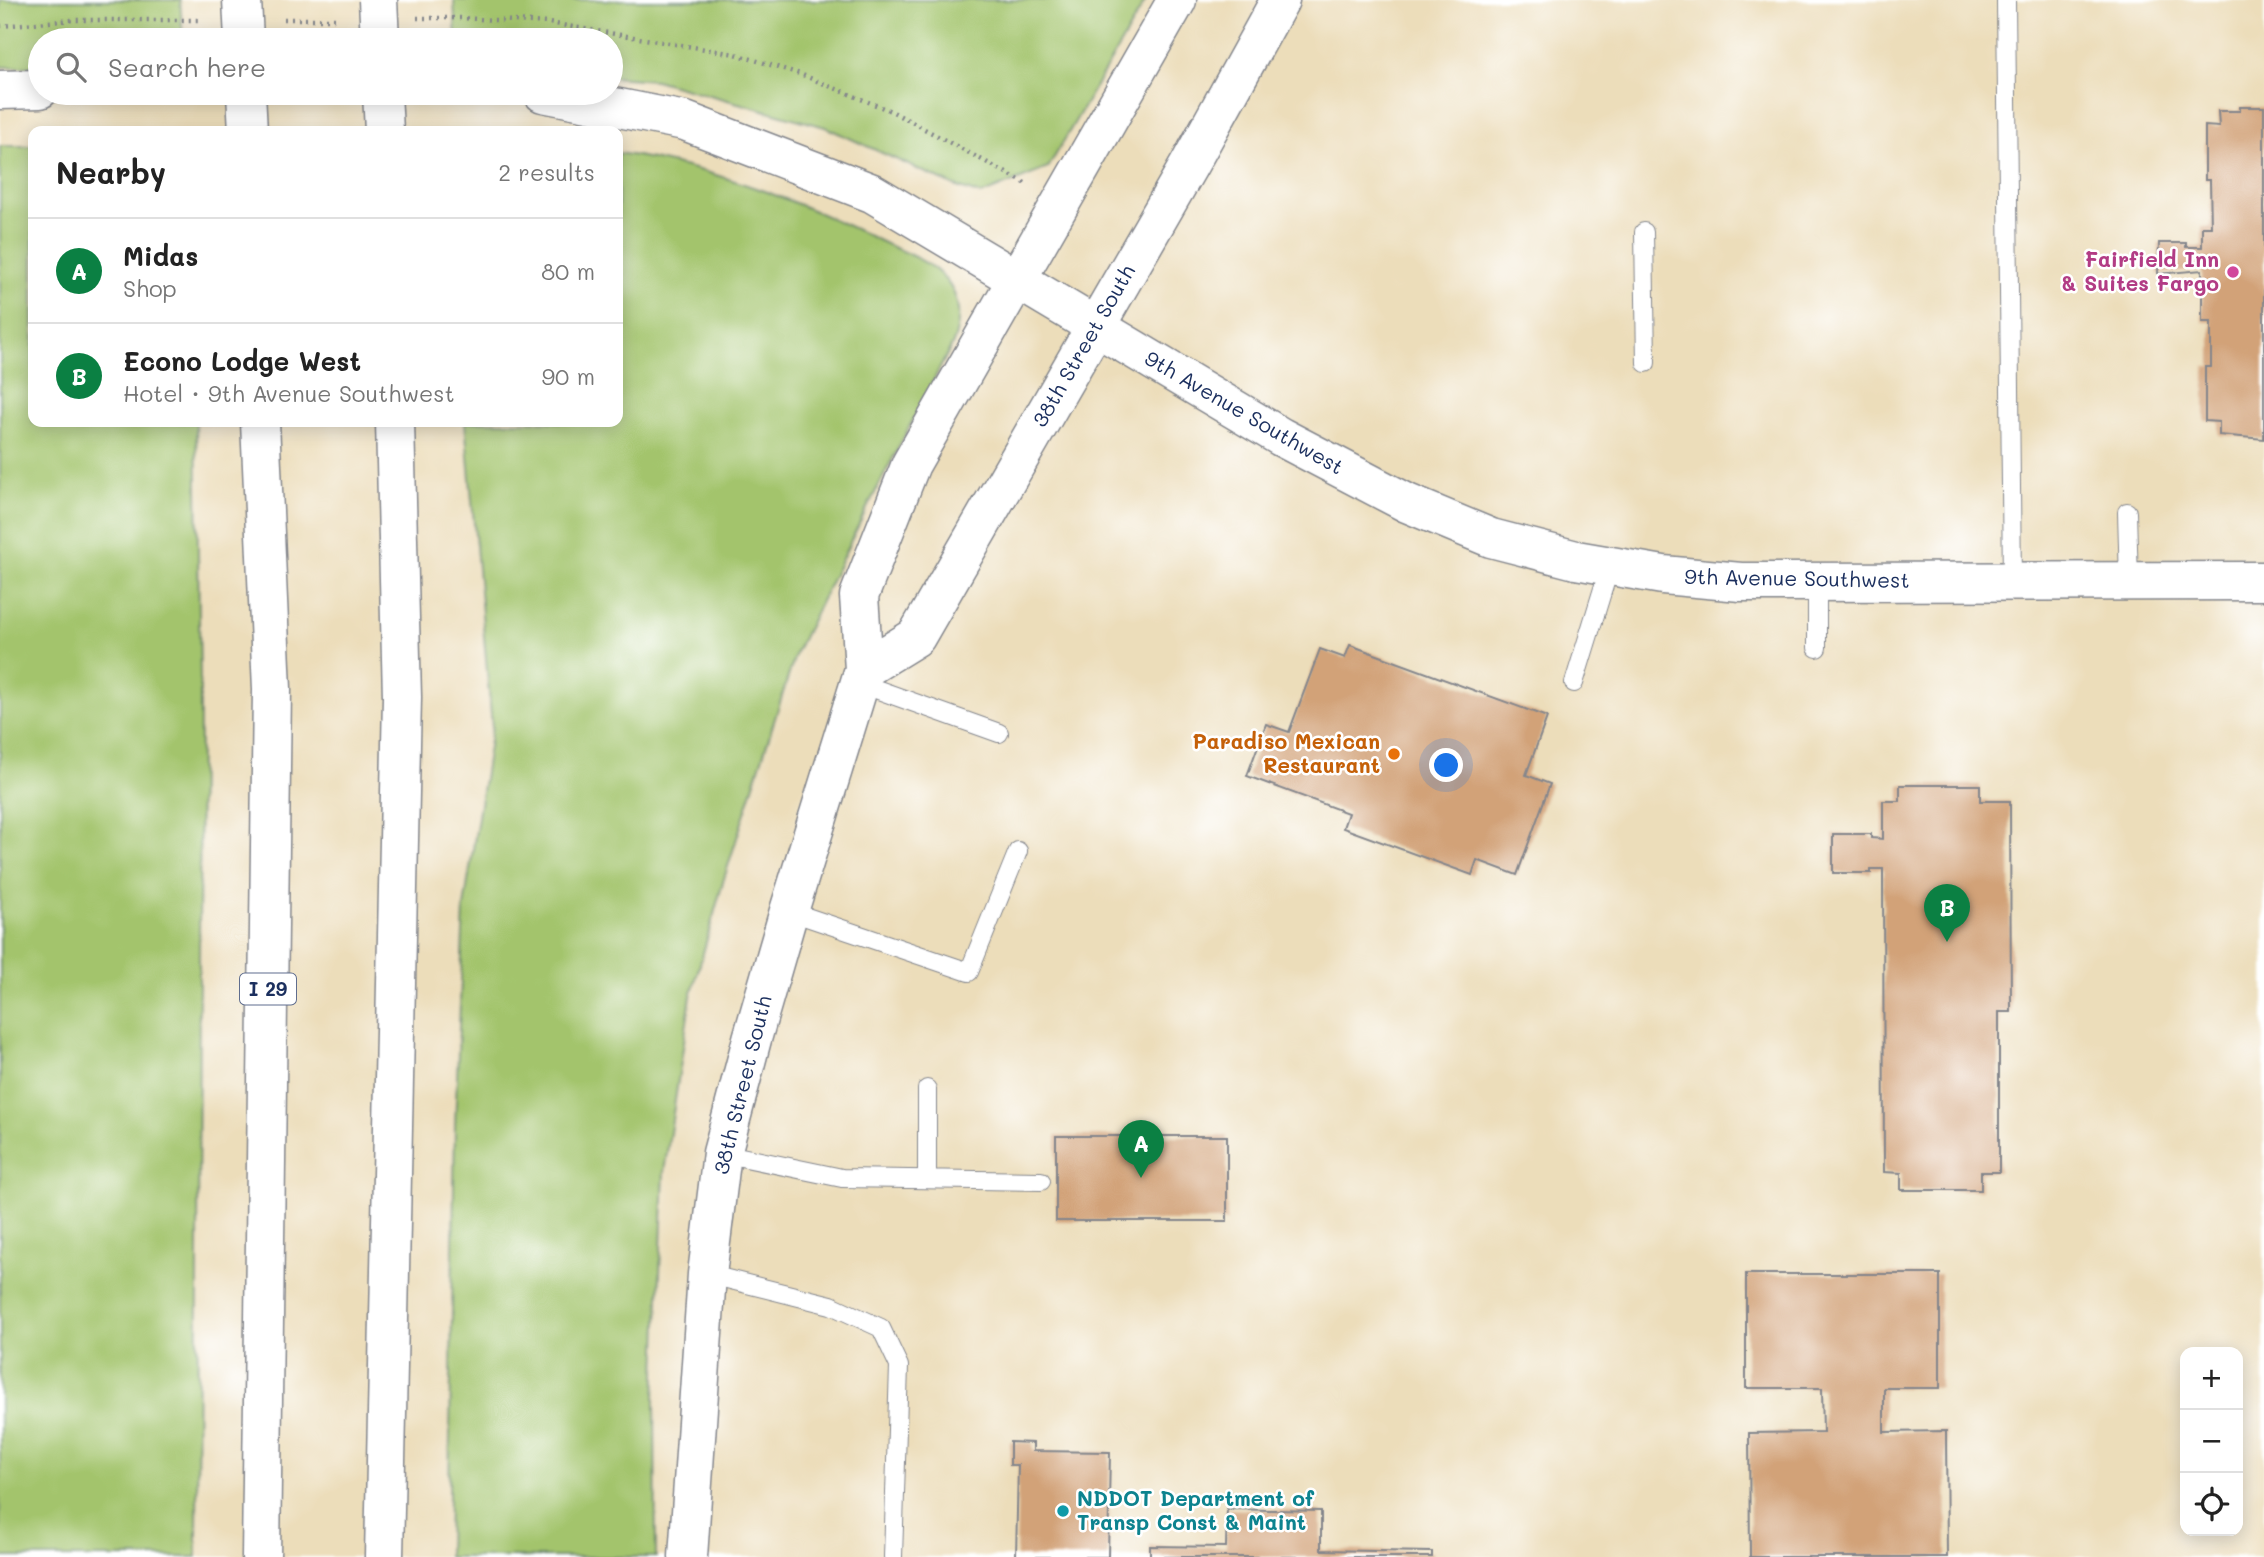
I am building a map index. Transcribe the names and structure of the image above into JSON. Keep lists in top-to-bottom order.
{
  "streets": {
    "main road": ["38th Street South", "9th Avenue Southwest", "I 29"]
  },
  "crossings": [
    ["38th Street South", "9th Avenue Southwest"]
  ],
  "places": ["Fairfield Inn & Suites Fargo", "Paradiso Mexican Restaurant", "NDDOT Department of Transp Const & Maint"],
  "page": {
    "search": "Search here",
    "heading": ["Nearby", "2 results"],
    "list": [
      {
        "mark": "A",
        "name": "Midas",
        "note": "Shop",
        "value": "80 m"
      },
      {
        "mark": "B",
        "name": "Econo Lodge West",
        "note": "Hotel · 9th Avenue Southwest",
        "value": "90 m"
      }
    ],
    "pins": ["B", "A"],
    "map_buttons": ["+", "−"]
  }
}
